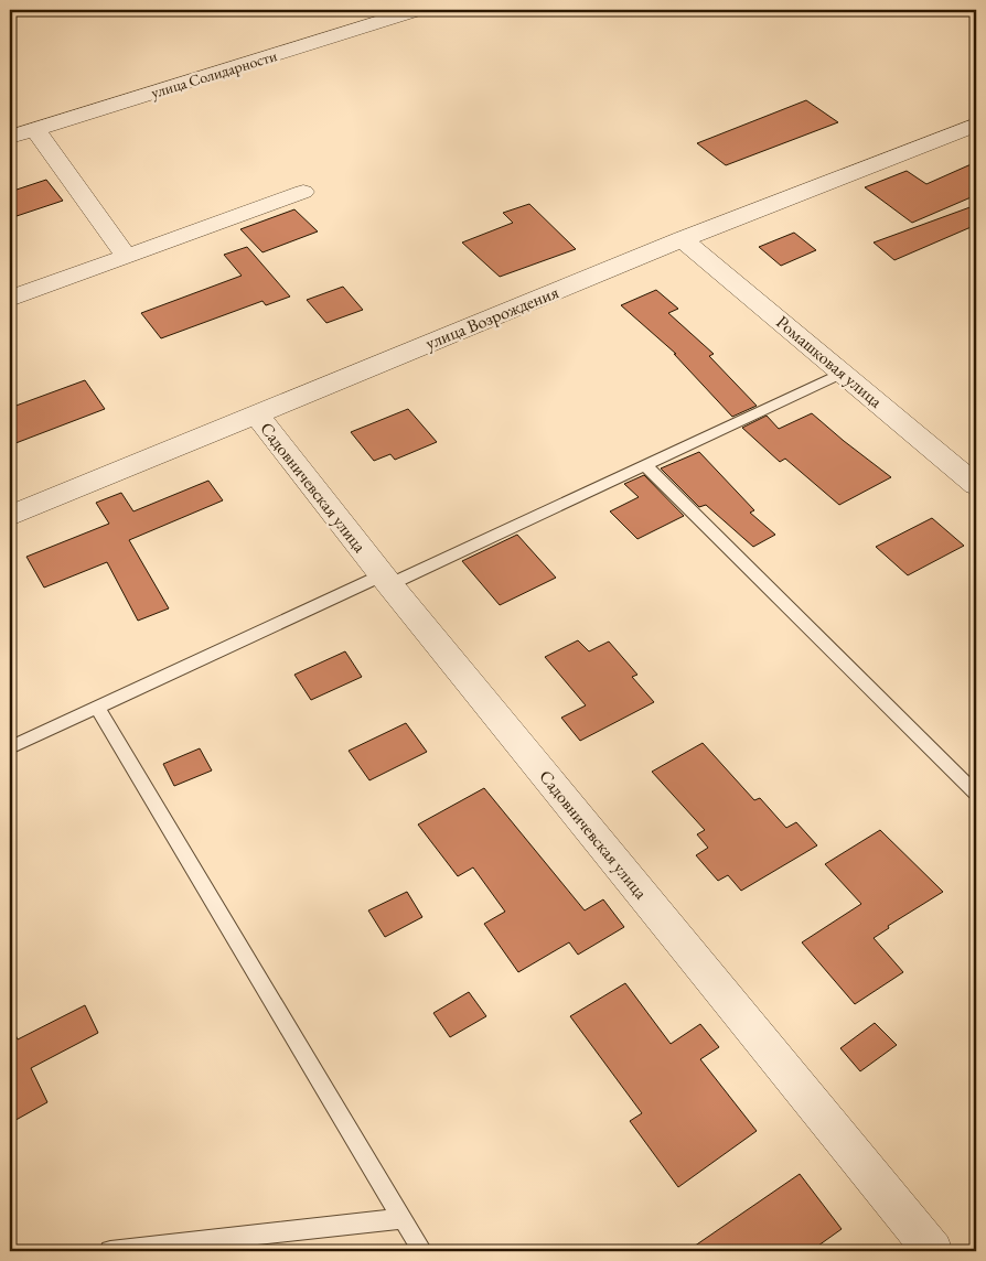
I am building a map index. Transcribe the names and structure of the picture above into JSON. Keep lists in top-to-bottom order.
{
  "streets": {
    "street": [
      "улица Солидарности",
      "улица Возрождения",
      "Ромашковая улица",
      "Садовничевская улица"
    ]
  },
  "crossings": [
    ["улица Возрождения", "Ромашковая улица"],
    ["улица Возрождения", "Садовничевская улица"]
  ]
}
